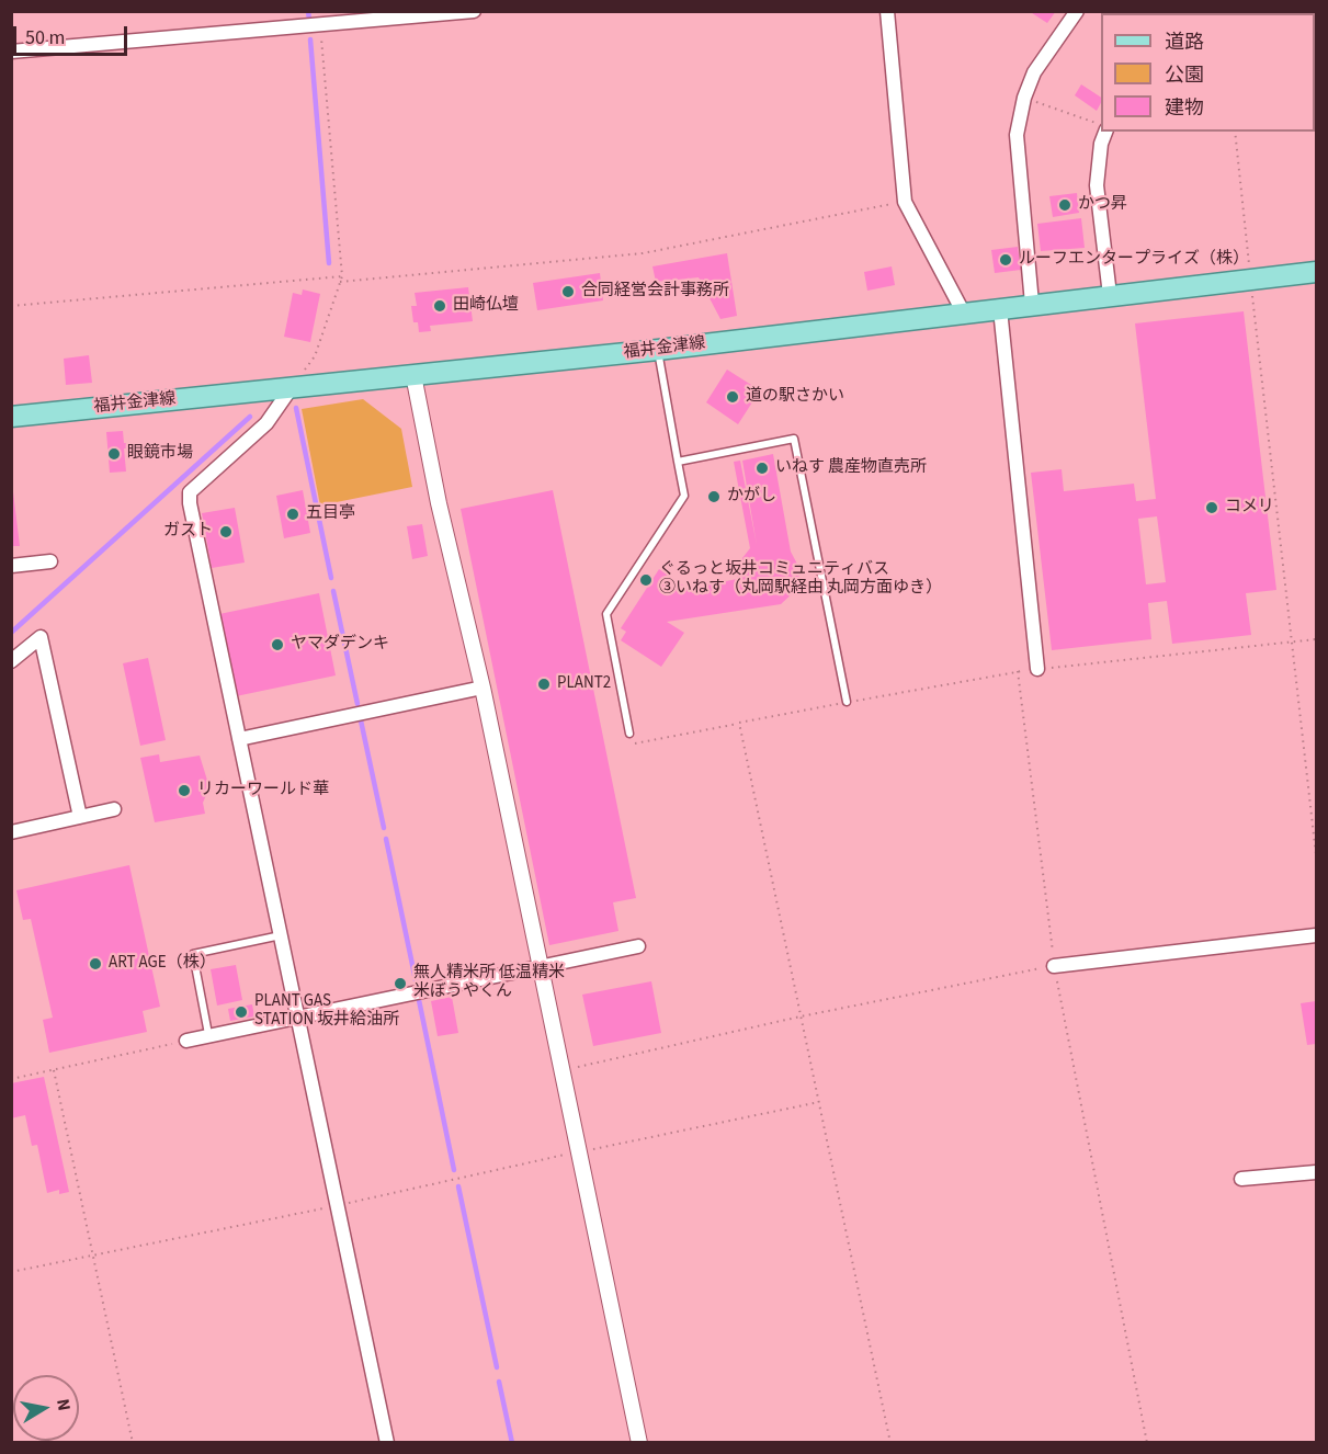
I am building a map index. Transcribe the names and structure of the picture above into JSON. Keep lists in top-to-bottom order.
{
  "streets": {
    "main road": ["福井金津線"]
  },
  "places": [
    "かつ昇",
    "ルーフエンタープライズ（株）",
    "合同経営会計事務所",
    "田崎仏壇",
    "道の駅さかい",
    "眼鏡市場",
    "いねす 農産物直売所",
    "かがし",
    "コメリ",
    "五目亭",
    "ガスト",
    "ぐるっと坂井コミュニティバス ③いねす（丸岡駅経由 丸岡方面ゆき）",
    "ヤマダデンキ",
    "PLANT2",
    "リカーワールド華",
    "ART AGE（株）",
    "無人精米所 低温精米 米ぼうやくん",
    "PLANT GAS STATION 坂井給油所"
  ],
  "legend": ["道路", "公園", "建物"],
  "scale_bar": "50 m",
  "north": "right"
}
